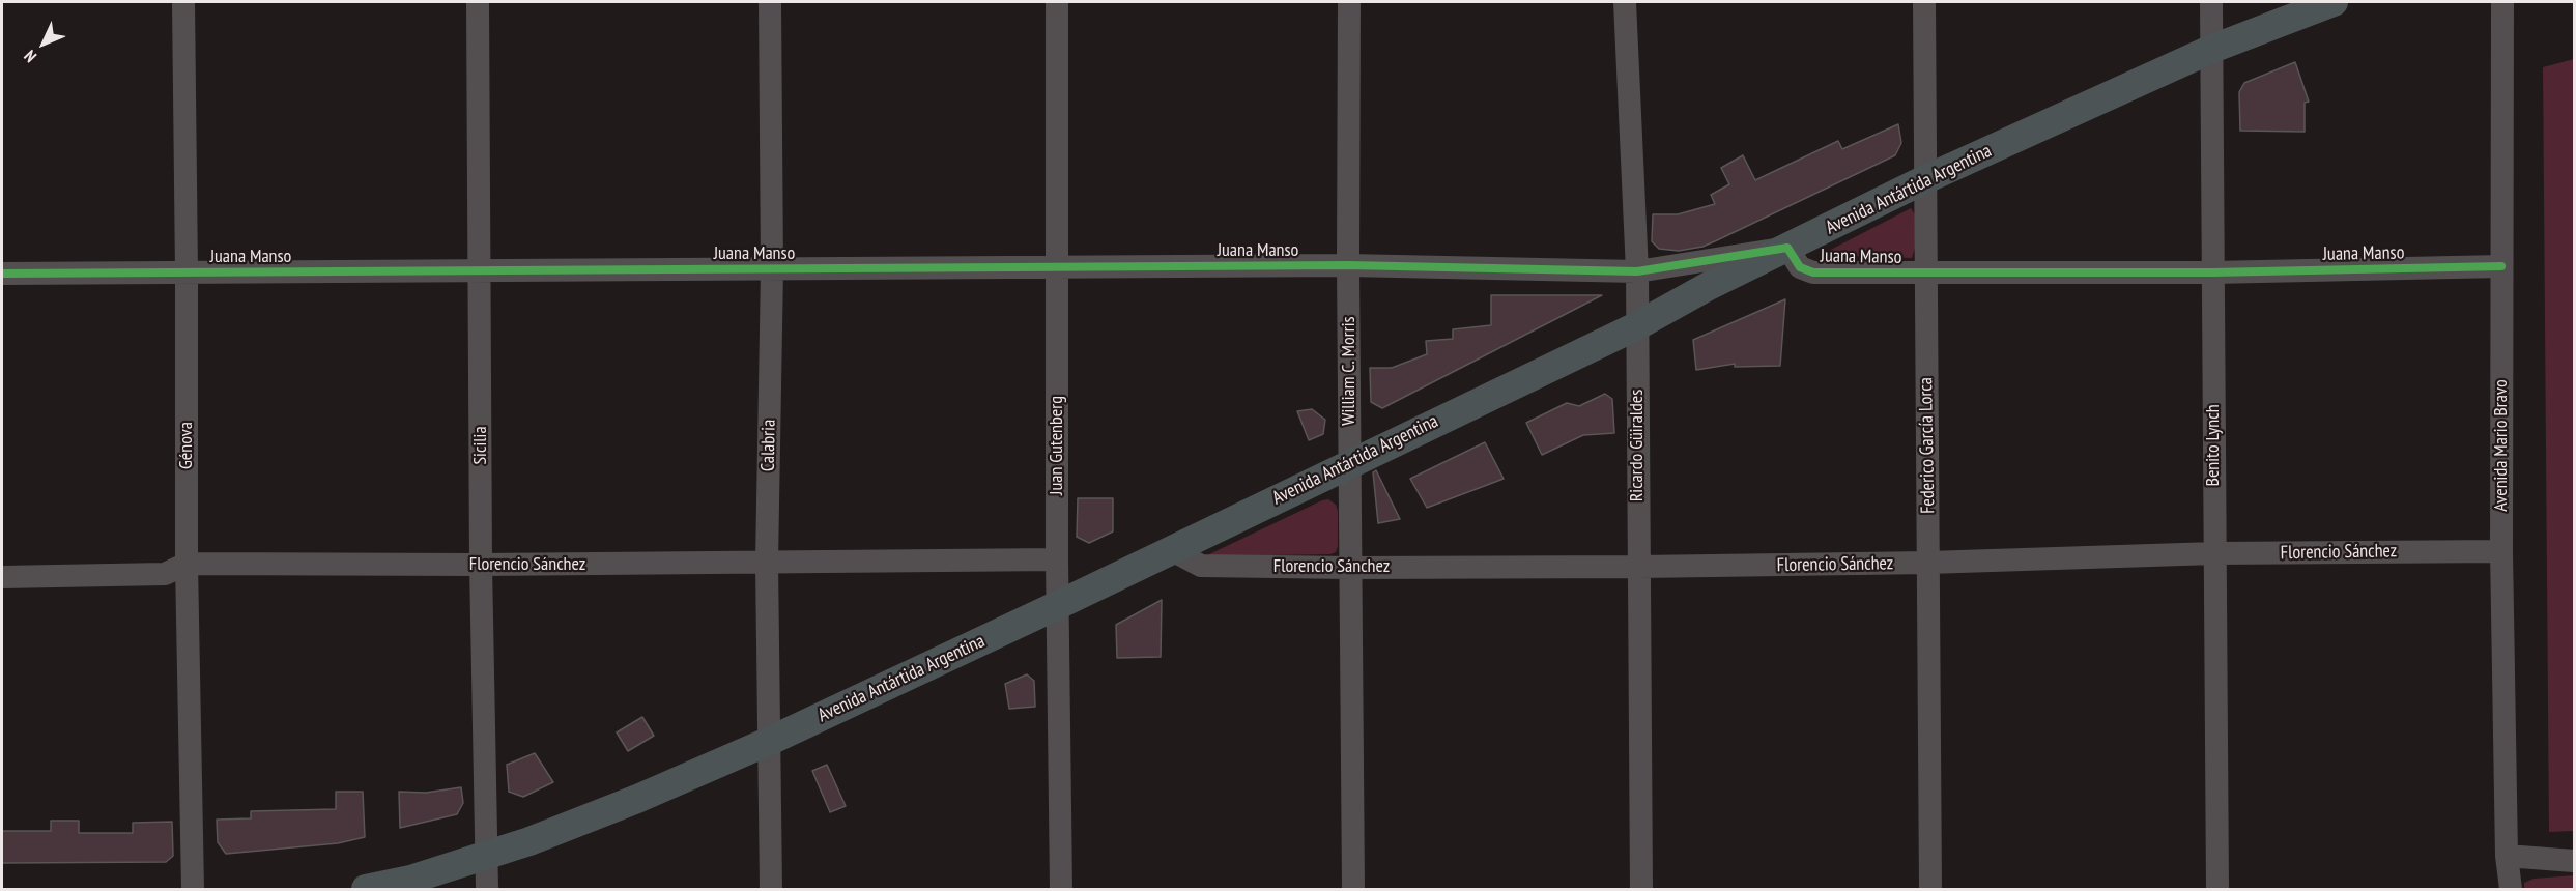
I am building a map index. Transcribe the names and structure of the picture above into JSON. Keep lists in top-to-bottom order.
{
  "streets": {
    "main road": ["Avenida Antártida Argentina"],
    "street": [
      "Juana Manso",
      "William C. Morris",
      "Génova",
      "Sicilia",
      "Calabria",
      "Juan Gutenberg",
      "Ricardo Güiraldes",
      "Federico García Lorca",
      "Benito Lynch",
      "Avenida Mario Bravo",
      "Florencio Sánchez"
    ]
  },
  "crossings": [
    ["Avenida Antártida Argentina", "Juana Manso"],
    ["Avenida Antártida Argentina", "William C. Morris"],
    ["Avenida Antártida Argentina", "Sicilia"],
    ["Avenida Antártida Argentina", "Calabria"],
    ["Avenida Antártida Argentina", "Juan Gutenberg"],
    ["Avenida Antártida Argentina", "Ricardo Güiraldes"],
    ["Avenida Antártida Argentina", "Federico García Lorca"],
    ["Avenida Antártida Argentina", "Benito Lynch"],
    ["Avenida Antártida Argentina", "Florencio Sánchez"],
    ["Juana Manso", "William C. Morris"],
    ["Juana Manso", "Génova"],
    ["Juana Manso", "Sicilia"],
    ["Juana Manso", "Calabria"],
    ["Juana Manso", "Juan Gutenberg"],
    ["Juana Manso", "Ricardo Güiraldes"],
    ["Juana Manso", "Federico García Lorca"],
    ["Juana Manso", "Benito Lynch"],
    ["Juana Manso", "Avenida Mario Bravo"],
    ["William C. Morris", "Florencio Sánchez"],
    ["Génova", "Florencio Sánchez"],
    ["Sicilia", "Florencio Sánchez"],
    ["Calabria", "Florencio Sánchez"],
    ["Juan Gutenberg", "Florencio Sánchez"],
    ["Ricardo Güiraldes", "Florencio Sánchez"],
    ["Federico García Lorca", "Florencio Sánchez"],
    ["Benito Lynch", "Florencio Sánchez"],
    ["Avenida Mario Bravo", "Florencio Sánchez"]
  ],
  "north": "bottom left"
}
